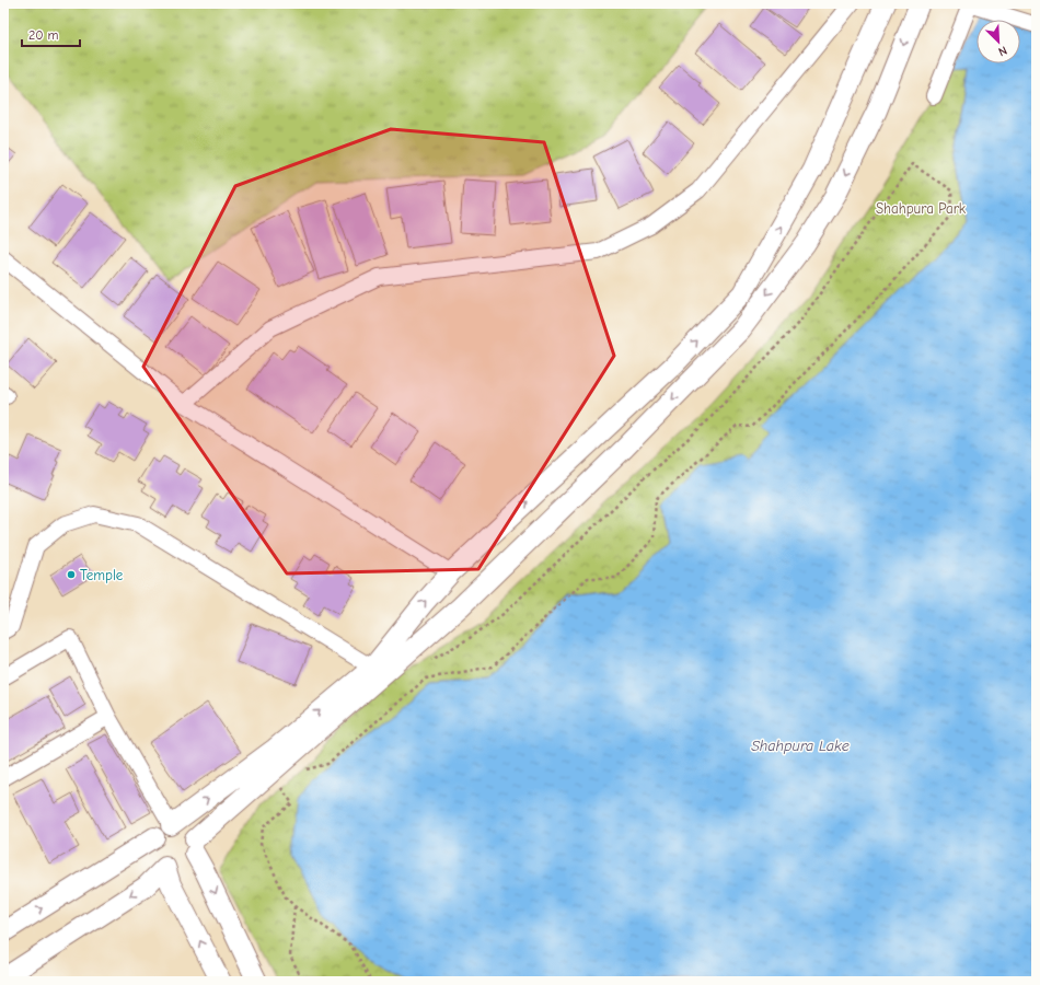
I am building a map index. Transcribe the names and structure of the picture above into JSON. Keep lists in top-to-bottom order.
{
  "water": ["Shahpura Lake"],
  "parks": ["Shahpura Park"],
  "places": ["Temple"],
  "scale_bar": "20 m",
  "north": "bottom right"
}
